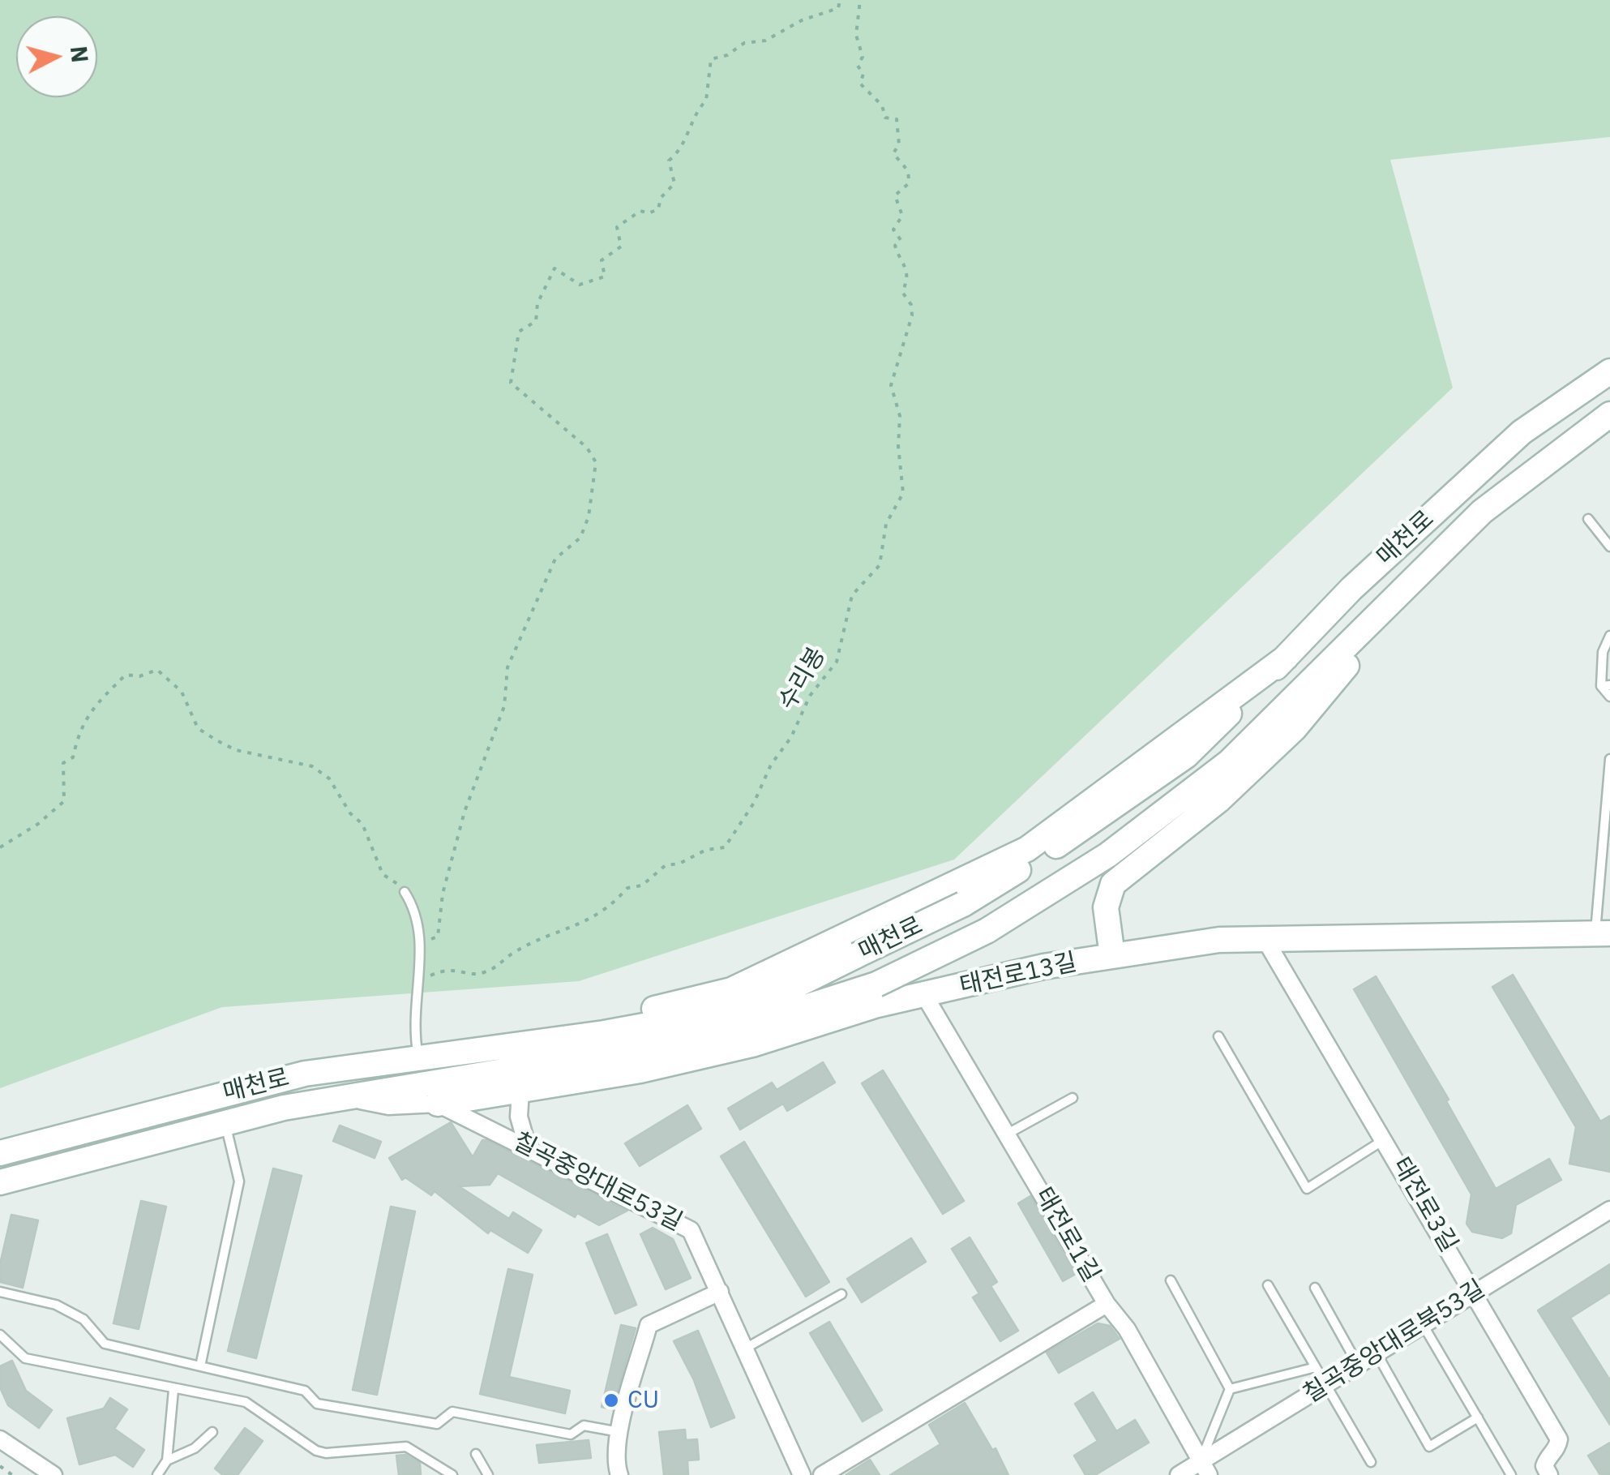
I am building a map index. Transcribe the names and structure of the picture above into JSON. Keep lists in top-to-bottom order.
{
  "streets": {
    "main road": ["매천로", "태전로13길"],
    "street": [
      "칠곡중앙대로53길",
      "태전로3길",
      "태전로1길",
      "칠곡중앙대로북53길"
    ],
    "path": ["수리봉"]
  },
  "crossings": [
    ["매천로", "칠곡중앙대로53길"],
    ["태전로13길", "칠곡중앙대로53길"],
    ["태전로13길", "태전로3길"],
    ["태전로13길", "태전로1길"],
    ["태전로3길", "칠곡중앙대로북53길"],
    ["태전로1길", "칠곡중앙대로북53길"]
  ],
  "places": ["CU"],
  "north": "right"
}
